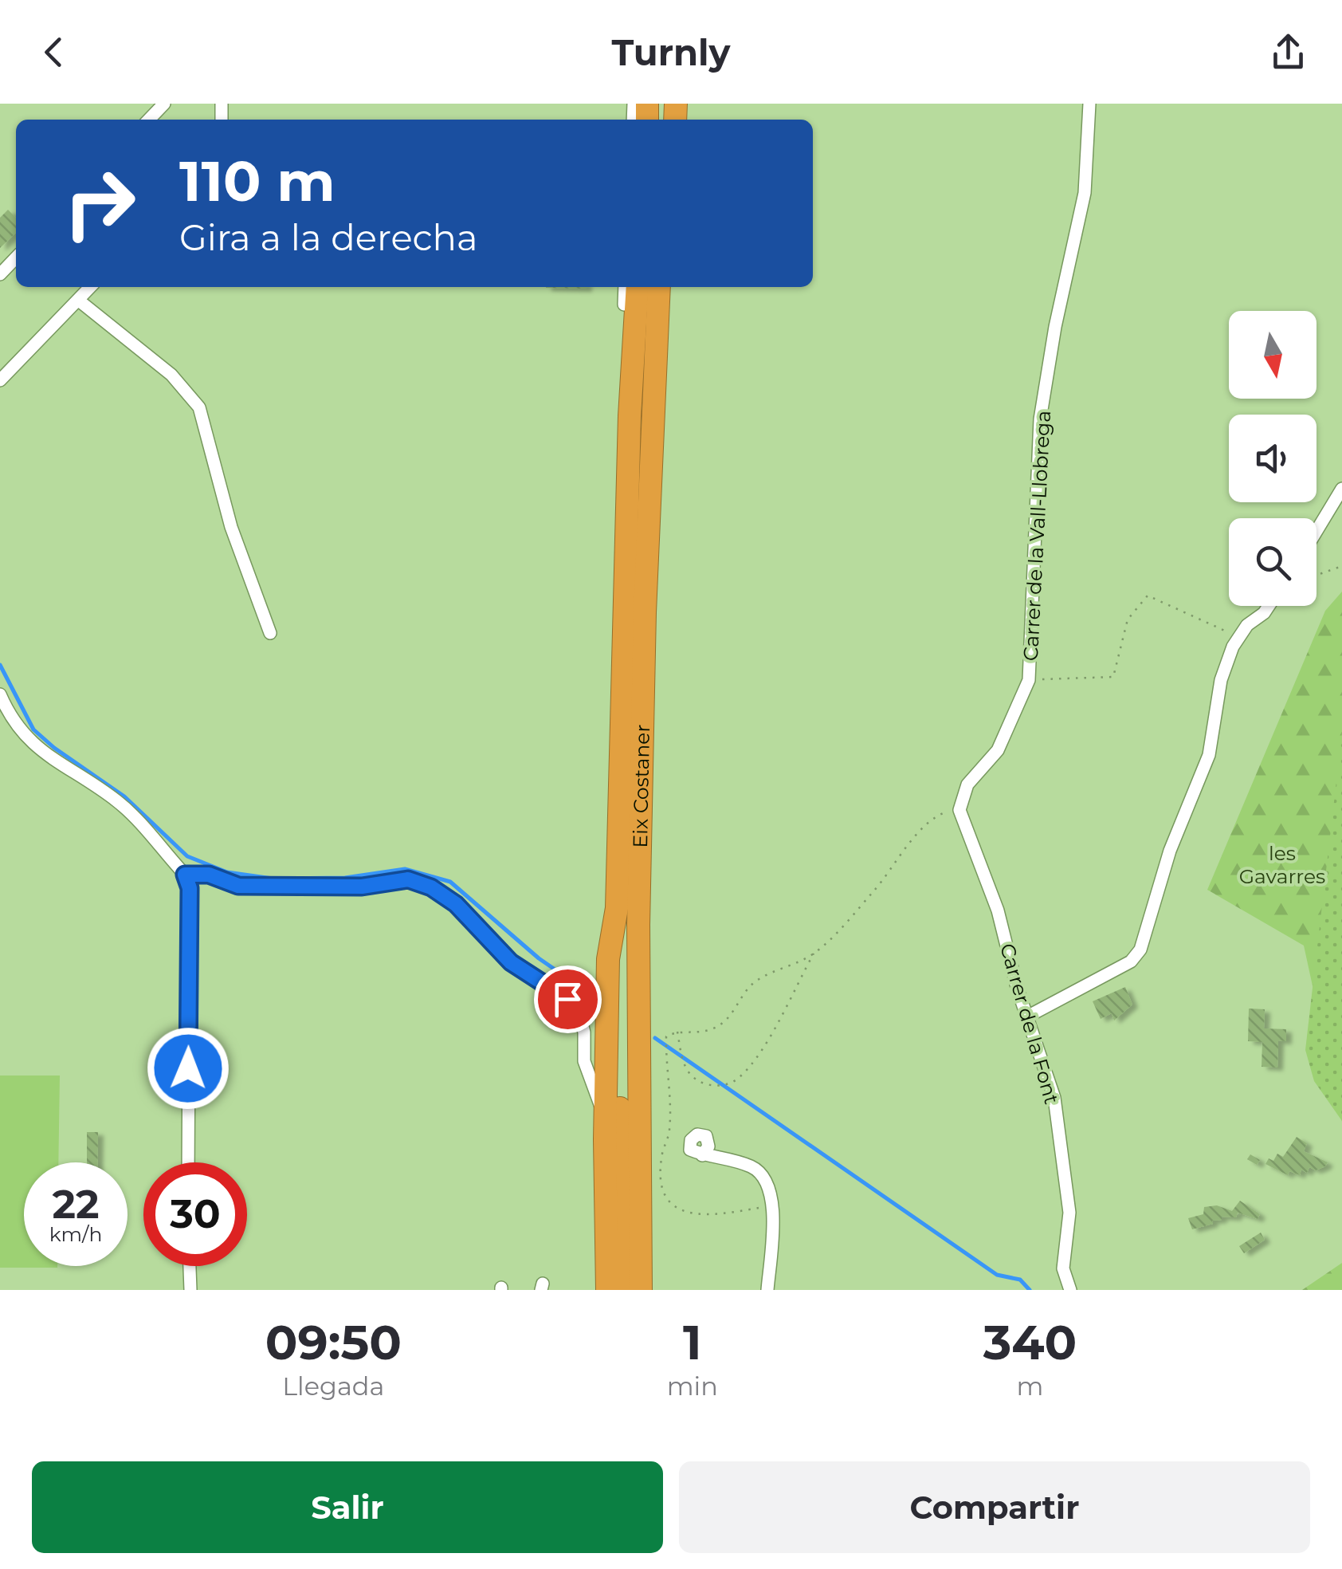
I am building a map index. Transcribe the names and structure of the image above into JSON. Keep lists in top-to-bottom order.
{
  "streets": {
    "highway": ["Eix Costaner"],
    "street": ["Carrer de la Vall-Llobrega", "Carrer de la Font"]
  },
  "crossings": [
    ["Carrer de la Vall-Llobrega", "Carrer de la Font"]
  ],
  "parks": ["les Gavarres"],
  "north": "bottom",
  "page": {
    "header": "Turnly",
    "turn": ["110 m", "Gira a la derecha"],
    "speed": "22 km/h",
    "limit": "30",
    "eta": [
      "09:50",
      "Llegada",
      "1",
      "min",
      "340",
      "m"
    ],
    "buttons": ["Salir", "Compartir"]
  }
}
